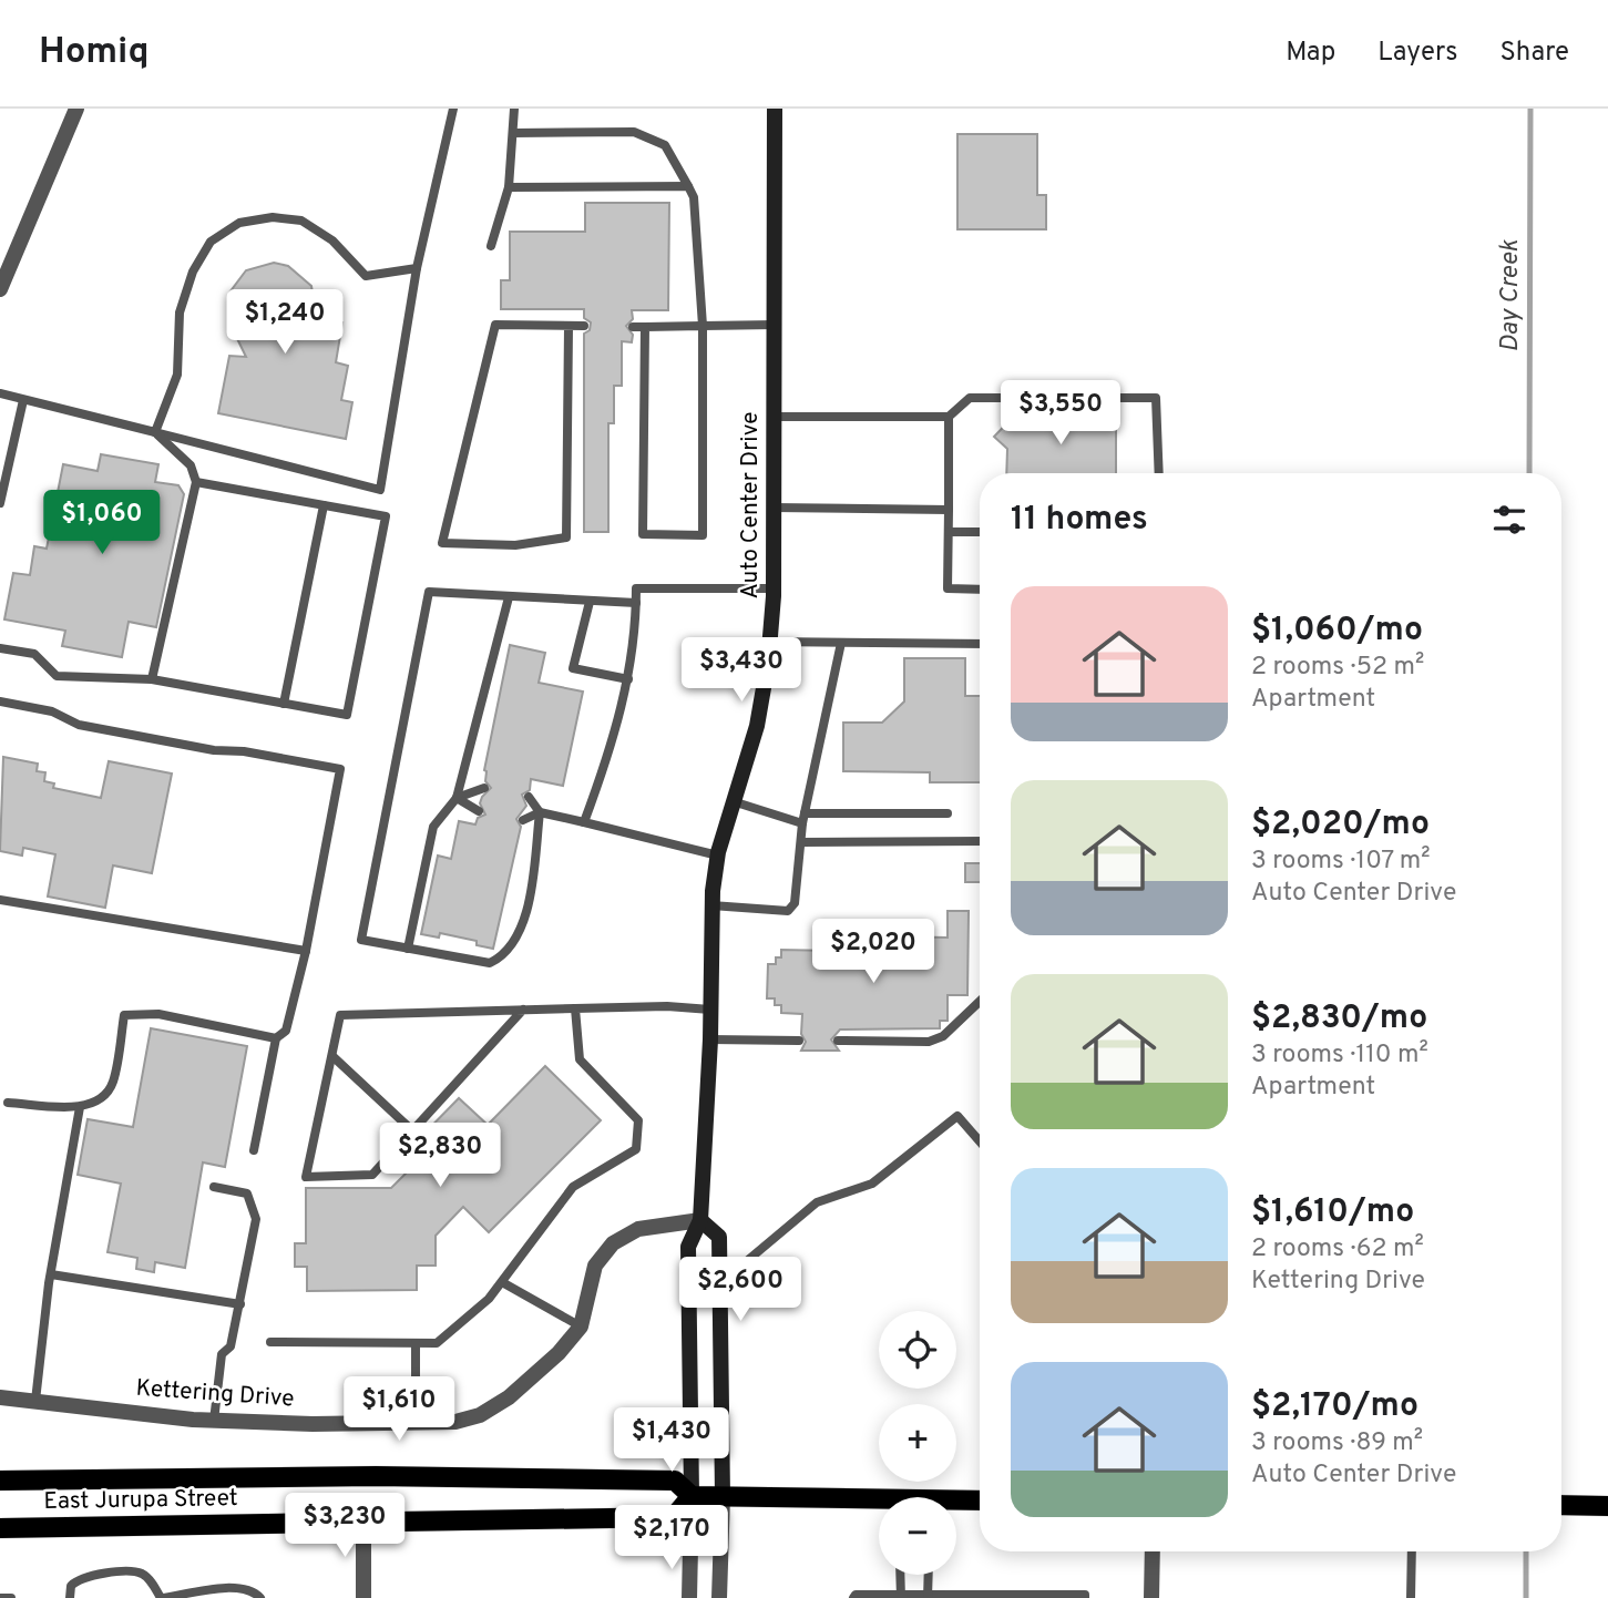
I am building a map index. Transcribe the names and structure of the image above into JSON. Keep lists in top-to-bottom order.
{
  "streets": {
    "main road": ["East Jurupa Street"],
    "street": ["Auto Center Drive", "Kettering Drive"]
  },
  "crossings": [
    ["Auto Center Drive", "Kettering Drive"],
    ["Auto Center Drive", "East Jurupa Street"]
  ],
  "water": ["Day Creek"],
  "page": {
    "header": "Homiq",
    "nav": ["Map", "Layers", "Share"],
    "price": [
      "$1,240",
      "$3,550",
      "$1,060",
      "$3,430",
      "$2,020",
      "$2,830",
      "$2,600",
      "$1,610",
      "$1,430",
      "$3,230",
      "$2,170"
    ],
    "heading": "11 homes",
    "list": [
      {
        "name": "$1,060/mo",
        "note": "2 rooms · 52 m² · Apartment"
      },
      {
        "name": "$2,020/mo",
        "note": "3 rooms · 107 m² · Auto Center Drive"
      },
      {
        "name": "$2,830/mo",
        "note": "3 rooms · 110 m² · Apartment"
      },
      {
        "name": "$1,610/mo",
        "note": "2 rooms · 62 m² · Kettering Drive"
      },
      {
        "name": "$2,170/mo",
        "note": "3 rooms · 89 m² · Auto Center Drive"
      }
    ],
    "map_buttons": ["+", "−"]
  }
}
